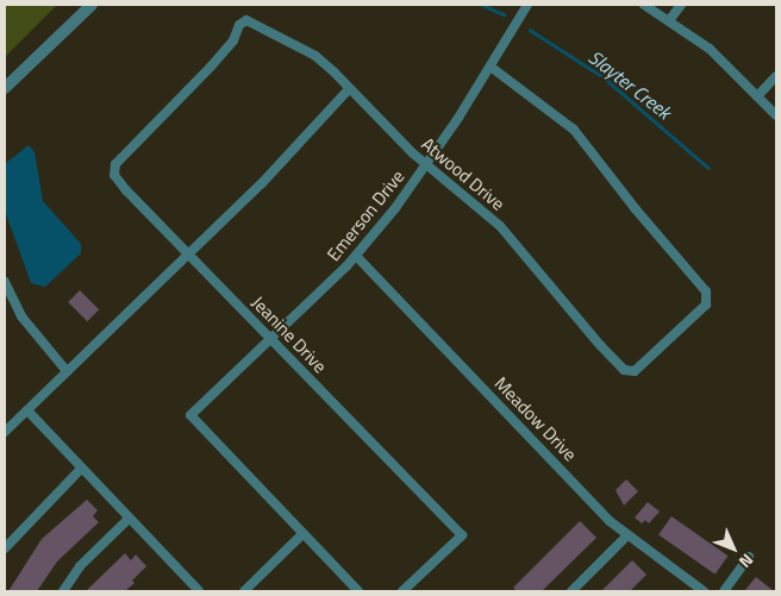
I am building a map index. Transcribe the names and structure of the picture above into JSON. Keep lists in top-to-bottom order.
{
  "streets": {
    "street": [
      "Atwood Drive",
      "Emerson Drive",
      "Jeanine Drive",
      "Meadow Drive"
    ]
  },
  "crossings": [
    ["Atwood Drive", "Emerson Drive"],
    ["Atwood Drive", "Jeanine Drive"],
    ["Emerson Drive", "Jeanine Drive"],
    ["Emerson Drive", "Meadow Drive"]
  ],
  "water": ["Slayter Creek"],
  "north": "bottom right"
}
